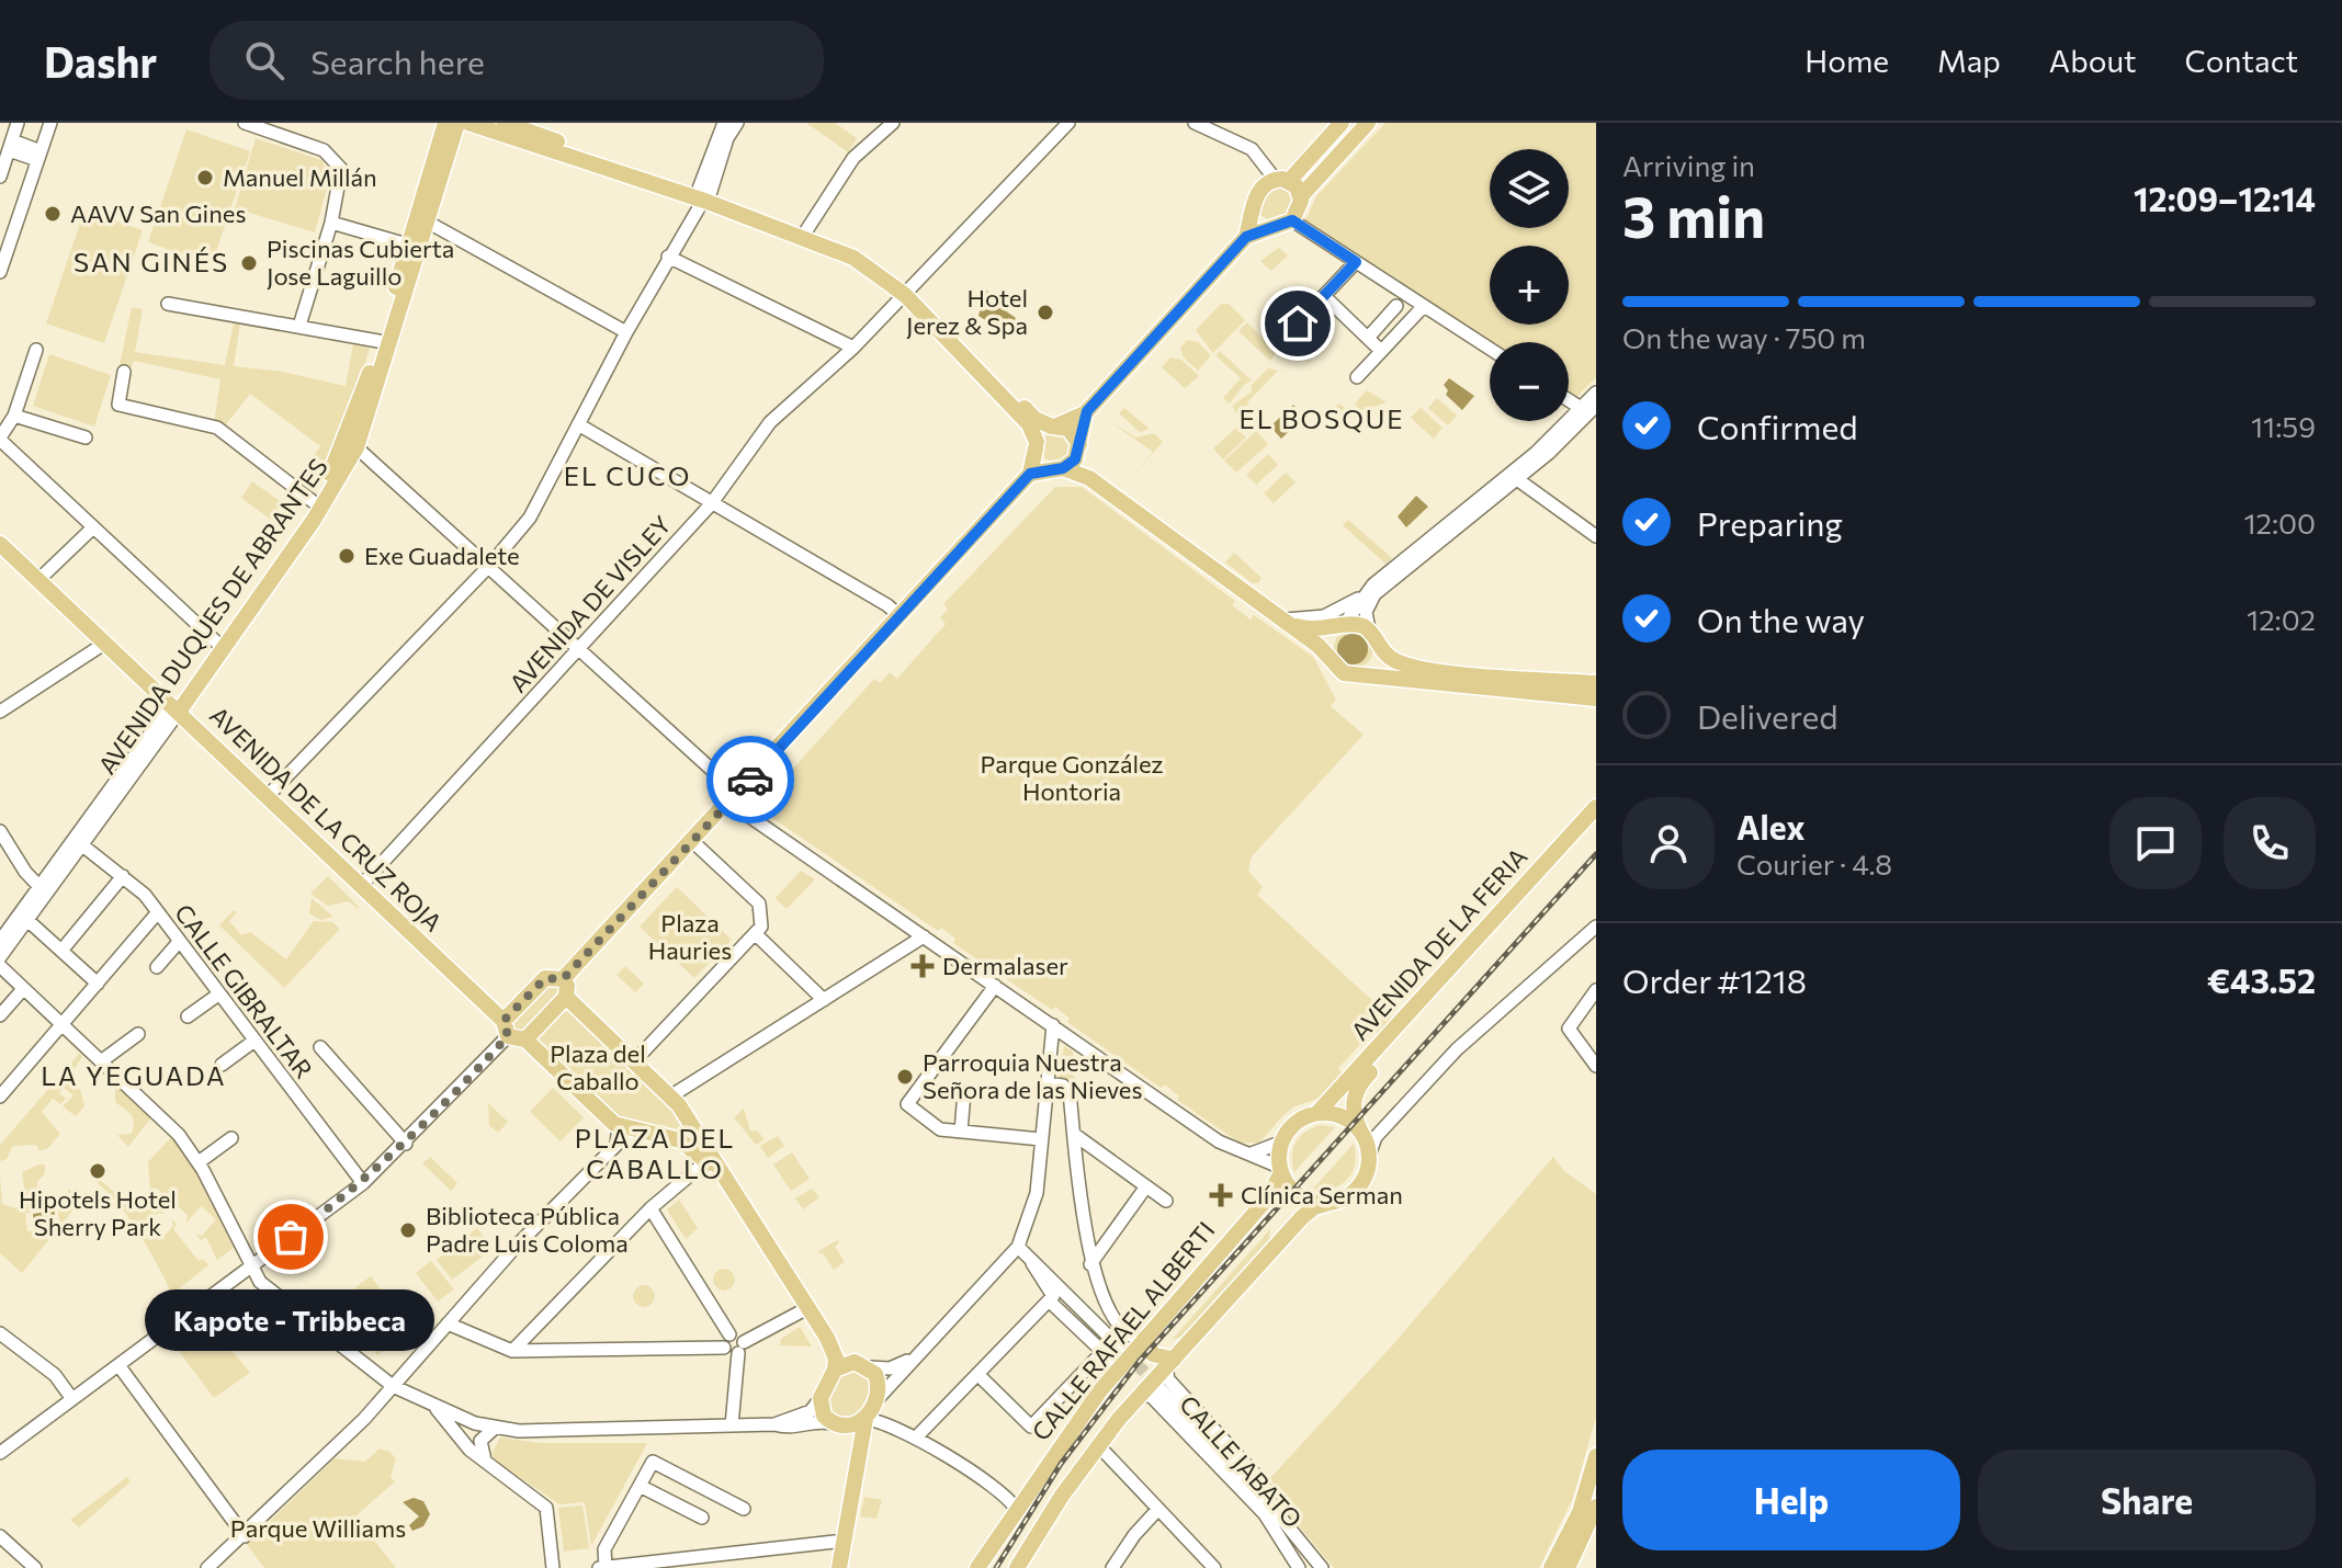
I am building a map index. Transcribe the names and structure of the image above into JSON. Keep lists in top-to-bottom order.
{
  "streets": {
    "main road": [
      "AVENIDA DUQUES DE ABRANTES",
      "AVENIDA DE LA CRUZ ROJA",
      "AVENIDA DE LA FERIA",
      "CALLE RAFAEL ALBERTI"
    ],
    "street": ["AVENIDA DE VISLEY", "CALLE GIBRALTAR", "CALLE JABATO"]
  },
  "crossings": [
    ["AVENIDA DE VISLEY", "AVENIDA DE LA CRUZ ROJA"],
    ["AVENIDA DUQUES DE ABRANTES", "AVENIDA DE LA CRUZ ROJA"],
    ["AVENIDA DUQUES DE ABRANTES", "CALLE GIBRALTAR"],
    ["AVENIDA DE LA FERIA", "CALLE RAFAEL ALBERTI"]
  ],
  "districts": [
    "SAN GINÉS",
    "EL BOSQUE",
    "EL CUCO",
    "LA YEGUADA",
    "PLAZA DEL CABALLO"
  ],
  "parks": [
    "Parque González Hontoria",
    "Plaza Hauries",
    "Plaza del Caballo",
    "Parque Williams"
  ],
  "places": {
    "other": [
      "Manuel Millán",
      "AAVV San Gines",
      "Piscinas Cubierta Jose Laguillo",
      "Hotel Jerez & Spa",
      "Exe Guadalete",
      "Parroquia Nuestra Señora de las Nieves",
      "Hipotels Hotel Sherry Park",
      "Biblioteca Pública Padre Luis Coloma",
      "Kapote - Tribbeca"
    ],
    "health": ["Dermalaser", "Clínica Serman"]
  },
  "page": {
    "header": "Dashr",
    "search": "Search here",
    "nav": [
      "Home",
      "Map",
      "About",
      "Contact"
    ],
    "heading": ["3 min", "Arriving in", "12:09–12:14"],
    "panel": [
      "Alex",
      "Courier · 4.8",
      "Order #1218",
      "€43.52"
    ],
    "map_buttons": ["+", "−"],
    "bar": "On the way · 750 m",
    "list": [
      ["Confirmed", "11:59"],
      ["Preparing", "12:00"],
      ["On the way", "12:02"],
      "Delivered"
    ],
    "bubble": "Kapote - Tribbeca",
    "buttons": ["Help", "Share"]
  }
}
